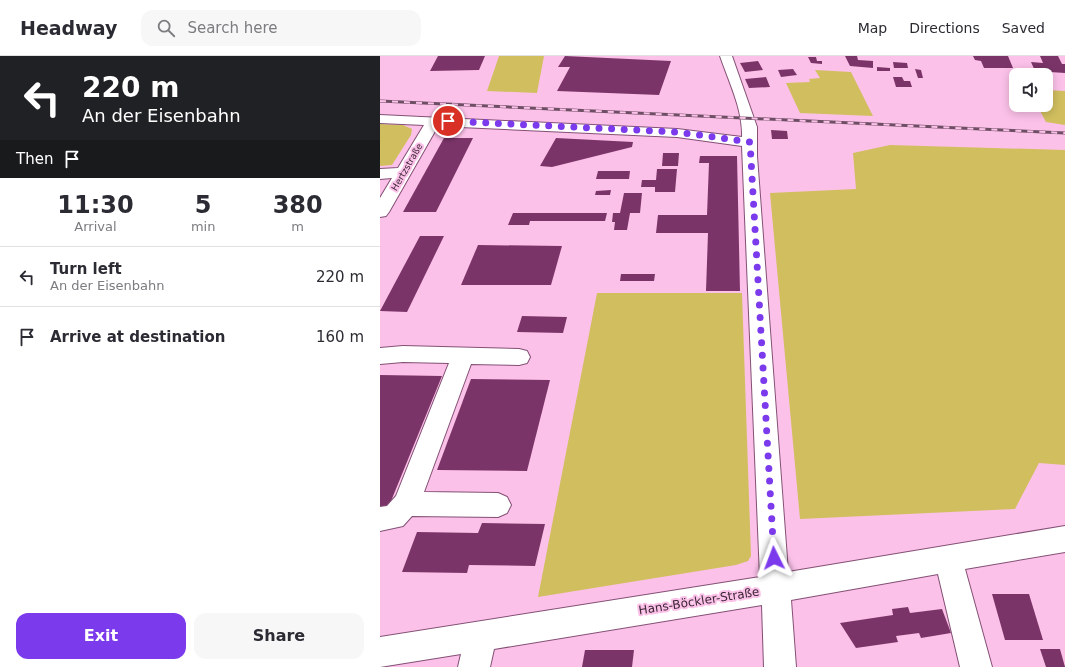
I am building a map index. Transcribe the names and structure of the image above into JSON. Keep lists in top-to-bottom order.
{
  "streets": {
    "street": ["Hertzstraße", "Hans-Böckler-Straße"]
  },
  "page": {
    "header": "Headway",
    "search": "Search here",
    "nav": ["Map", "Directions", "Saved"],
    "turn": ["220 m", "An der Eisenbahn"],
    "then": "Then",
    "eta": [
      "11:30",
      "Arrival",
      "5",
      "min",
      "380",
      "m"
    ],
    "list": [
      {
        "name": "Turn left",
        "note": "An der Eisenbahn",
        "value": "220 m"
      },
      {
        "name": "Arrive at destination",
        "value": "160 m"
      }
    ],
    "buttons": ["Exit", "Share"]
  }
}
